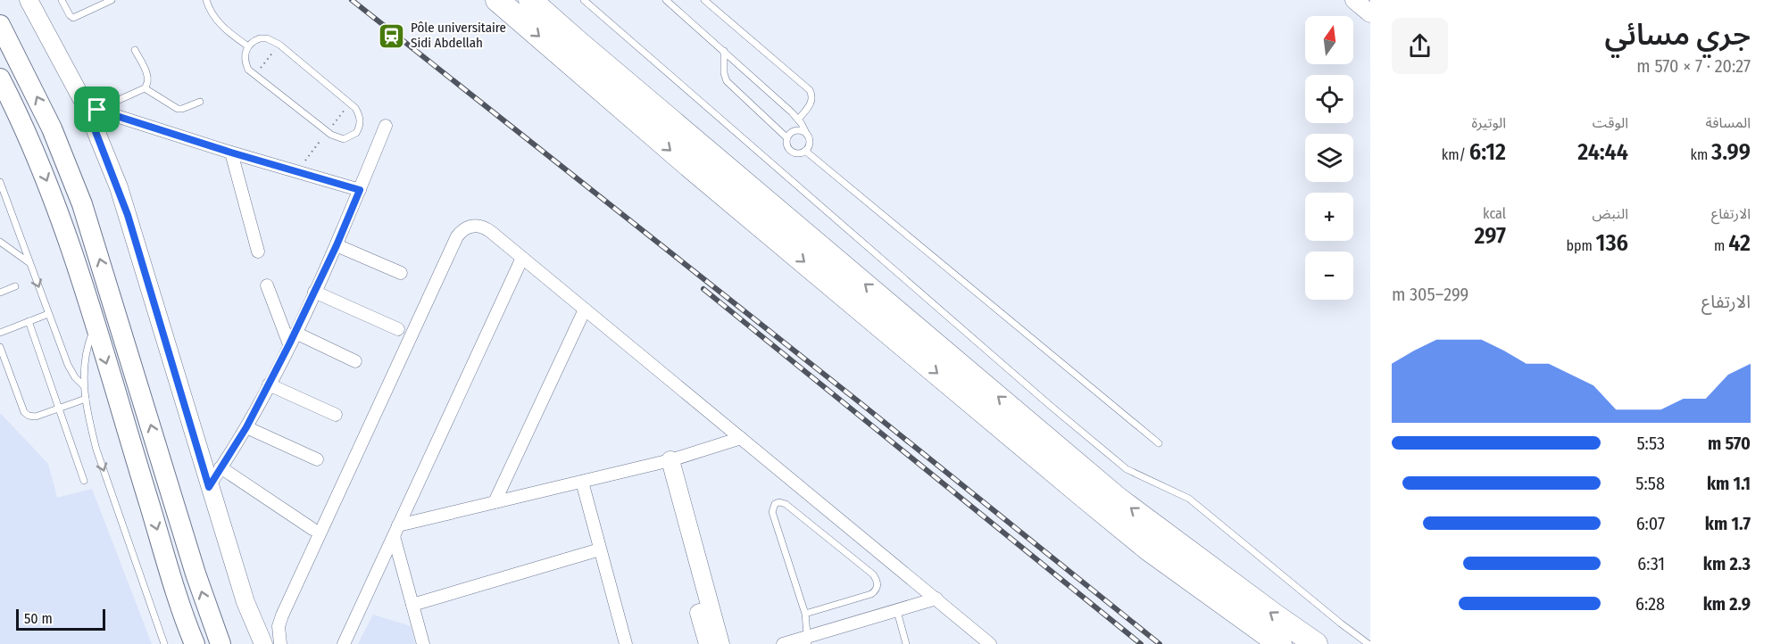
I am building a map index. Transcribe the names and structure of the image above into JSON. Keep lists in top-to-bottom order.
{
  "places": {
    "station": ["Pôle universitaire Sidi Abdellah"]
  },
  "scale_bar": "50 m",
  "north": "top",
  "page": {
    "heading": ["جري مسائي", "20:27 · 7 × 570 m"],
    "map_buttons": ["+", "−"],
    "stats": [
      ["المسافة", "3.99 km"],
      ["الوقت", "24:44"],
      ["الوتيرة", "6:12 /km"],
      ["الارتفاع", "42 m"],
      ["النبض", "136 bpm"],
      ["kcal", "297"]
    ],
    "chart": ["الارتفاع", "299–305 m"],
    "list": [
      {
        "name": "570 m",
        "note": "5:53"
      },
      {
        "name": "1.1 km",
        "note": "5:58"
      },
      {
        "name": "1.7 km",
        "note": "6:07"
      },
      {
        "name": "2.3 km",
        "note": "6:31"
      },
      {
        "name": "2.9 km",
        "note": "6:28"
      }
    ],
    "scale": "50 m"
  }
}
